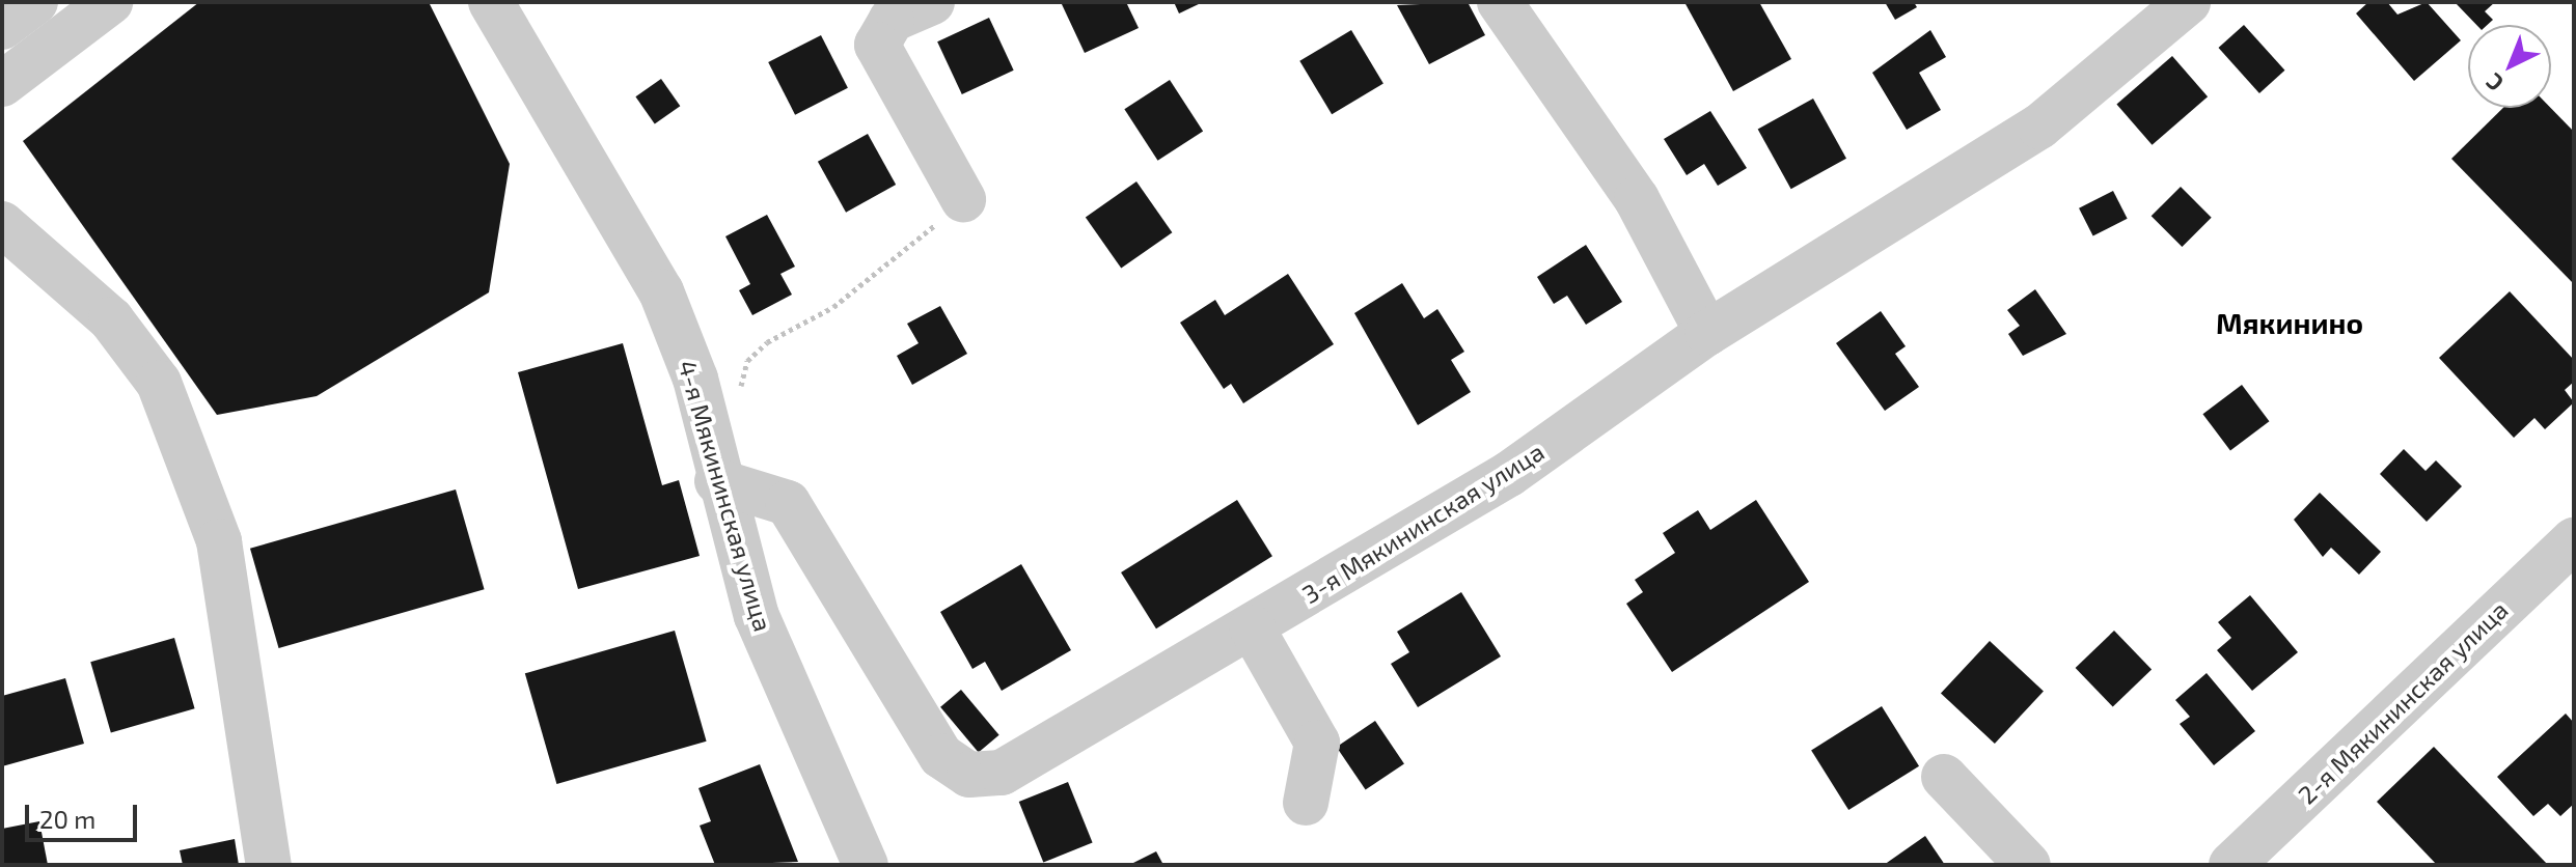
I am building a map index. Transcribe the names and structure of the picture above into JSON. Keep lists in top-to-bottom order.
{
  "streets": {
    "street": ["4-я Мякининская улица", "3-я Мякининская улица", "2-я Мякининская улица"]
  },
  "crossings": [
    ["4-я Мякининская улица", "3-я Мякининская улица"]
  ],
  "districts": ["Мякинино"],
  "scale_bar": "20 m",
  "north": "bottom left"
}
